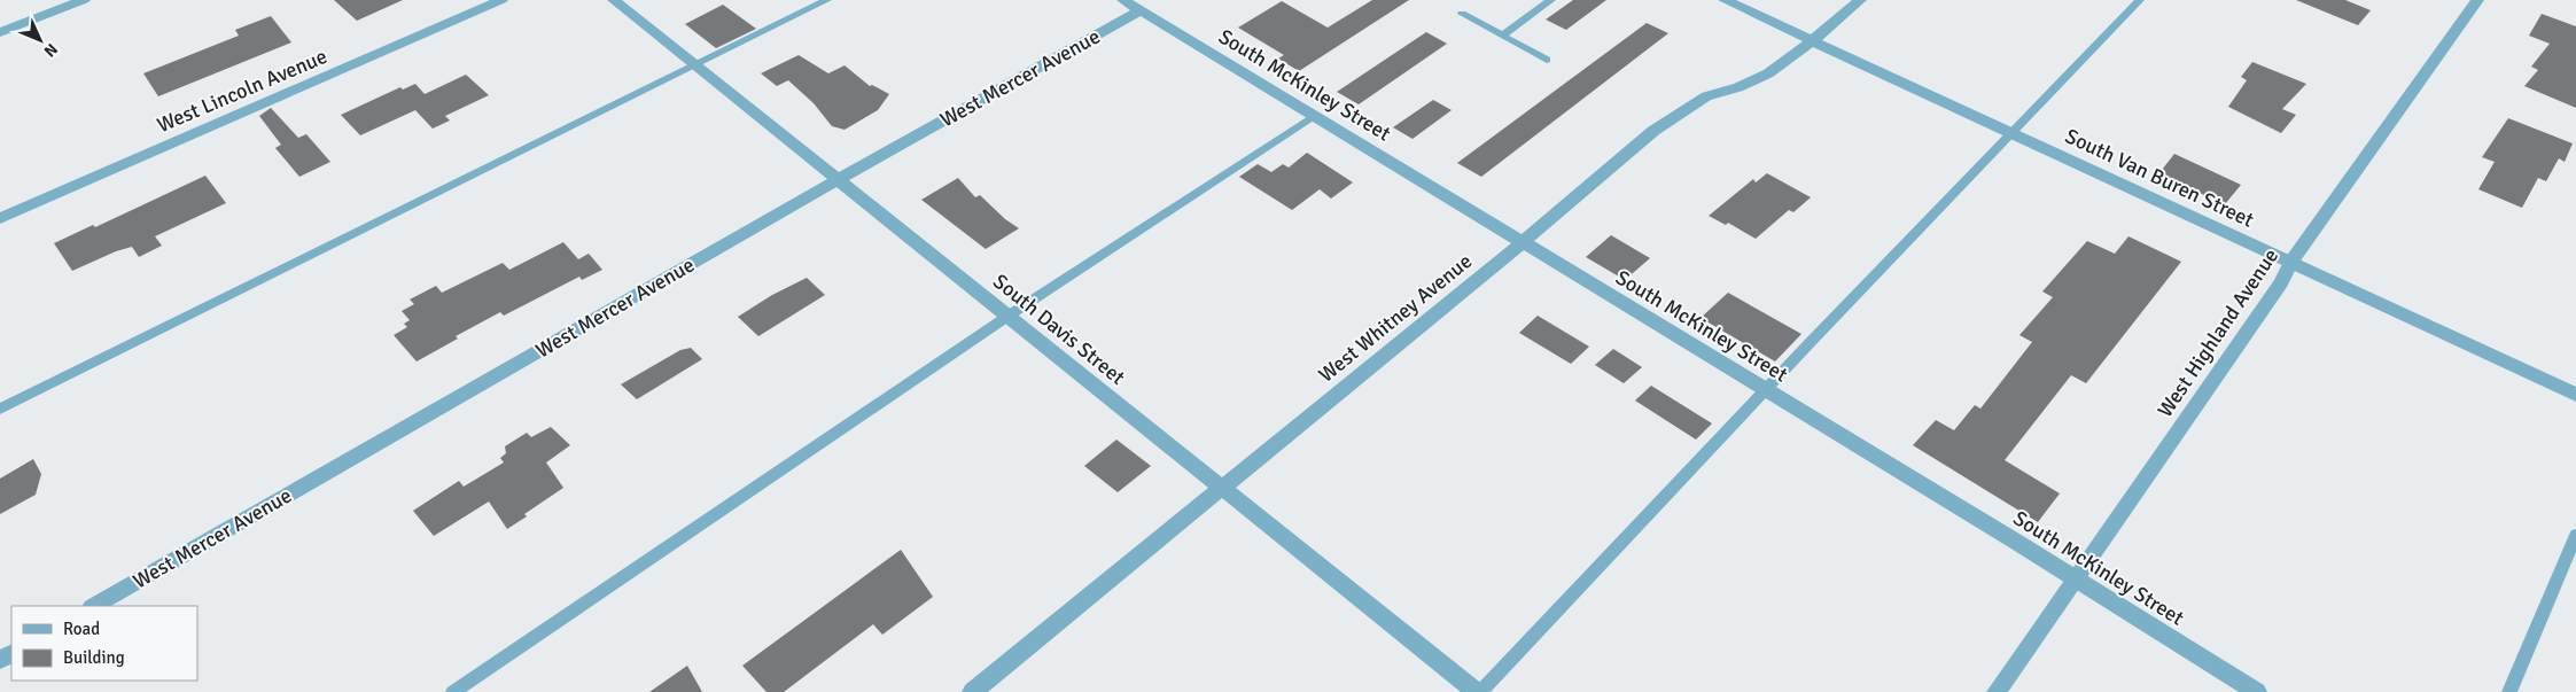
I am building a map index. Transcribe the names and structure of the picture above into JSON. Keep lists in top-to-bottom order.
{
  "streets": {
    "street": [
      "West Mercer Avenue",
      "South McKinley Street",
      "West Lincoln Avenue",
      "South Van Buren Street",
      "West Whitney Avenue",
      "South Davis Street",
      "West Highland Avenue"
    ]
  },
  "crossings": [
    ["West Mercer Avenue", "South McKinley Street"],
    ["West Mercer Avenue", "South Davis Street"],
    ["South McKinley Street", "West Whitney Avenue"],
    ["South McKinley Street", "West Highland Avenue"],
    ["South Van Buren Street", "West Whitney Avenue"],
    ["South Van Buren Street", "West Highland Avenue"],
    ["West Whitney Avenue", "South Davis Street"]
  ],
  "legend": ["Road", "Building"],
  "north": "bottom right"
}
